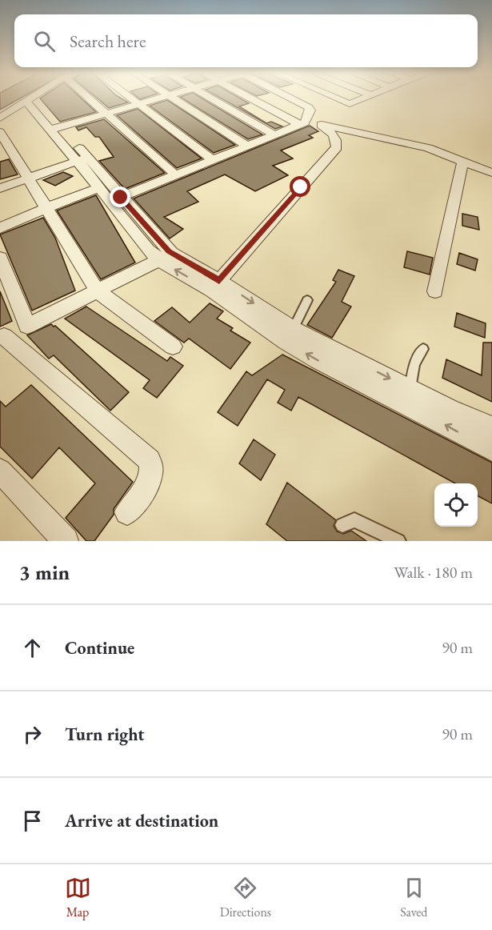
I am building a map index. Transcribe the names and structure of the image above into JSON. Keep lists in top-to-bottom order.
{
  "page": {
    "search": "Search here",
    "heading": ["3 min", "Walk · 180 m"],
    "list": [
      ["Continue", "90 m"],
      ["Turn right", "90 m"],
      "Arrive at destination"
    ],
    "nav": ["Map", "Directions", "Saved"]
  }
}
